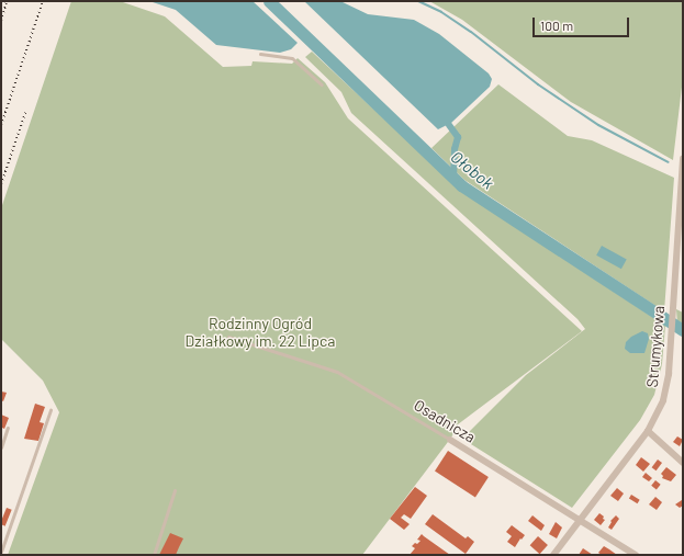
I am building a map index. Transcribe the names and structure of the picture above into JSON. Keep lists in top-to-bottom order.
{
  "streets": {
    "street": ["Strumykowa", "Osadnicza"]
  },
  "crossings": [
    ["Strumykowa", "Osadnicza"]
  ],
  "water": ["Ołobok"],
  "parks": ["Rodzinny Ogród Działkowy im. 22 Lipca"],
  "scale_bar": "100 m"
}
